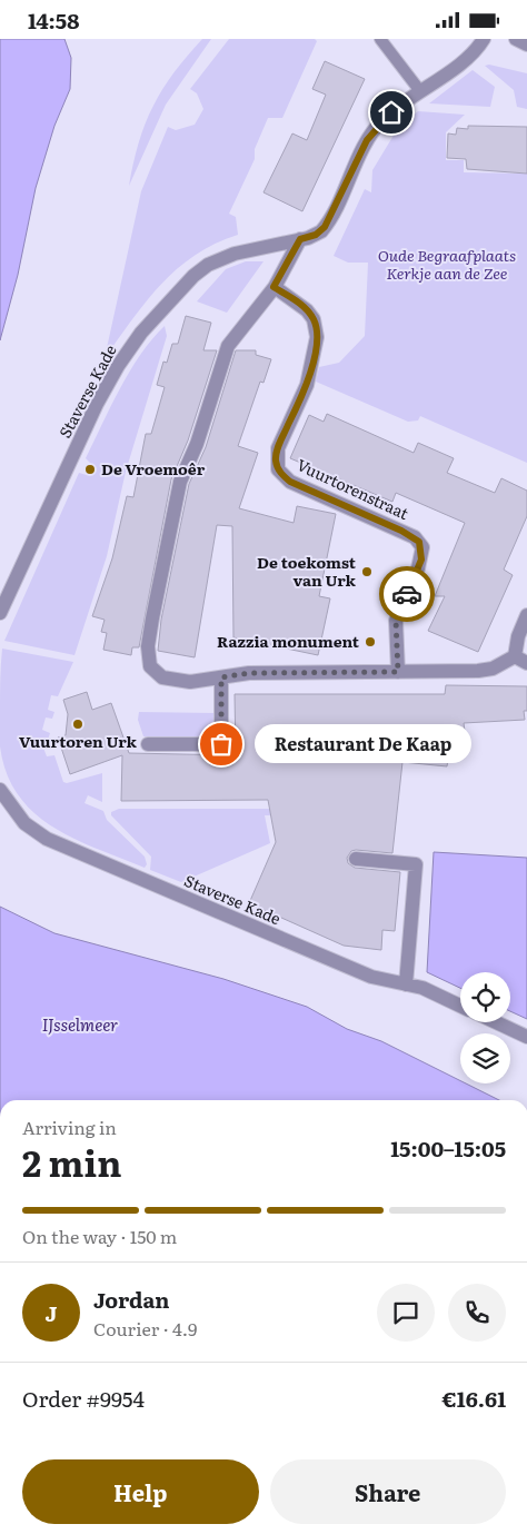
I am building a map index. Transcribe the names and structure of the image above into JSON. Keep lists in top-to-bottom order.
{
  "streets": {
    "street": ["Staverse Kade", "Vuurtorenstraat"]
  },
  "water": ["IJsselmeer"],
  "parks": ["Oude Begraafplaats Kerkje aan de Zee"],
  "places": [
    "De Vroemoêr",
    "De toekomst van Urk",
    "Razzia monument",
    "Vuurtoren Urk",
    "Restaurant De Kaap"
  ],
  "page": {
    "status": "14:58",
    "bubble": "Restaurant De Kaap",
    "heading": ["2 min", "Arriving in", "15:00–15:05"],
    "panel": [
      "Jordan",
      "Courier · 4.9",
      "Order #9954",
      "€16.61"
    ],
    "bar": "On the way · 150 m",
    "round": "J",
    "buttons": ["Help", "Share"]
  }
}
